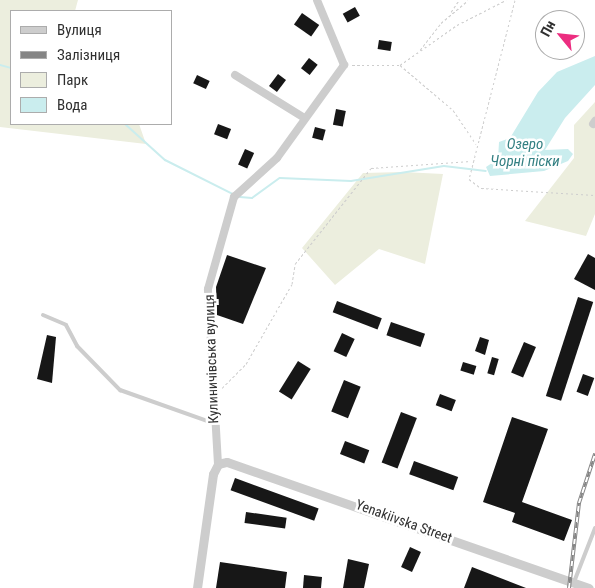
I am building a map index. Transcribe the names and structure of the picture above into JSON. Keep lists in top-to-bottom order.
{
  "streets": {
    "street": ["Кулиничівська вулиця", "Yenakiivska Street"]
  },
  "crossings": [
    ["Кулиничівська вулиця", "Yenakiivska Street"]
  ],
  "water": ["Озеро Чорні піски"],
  "legend": [
    "Вулиця",
    "Залізниця",
    "Парк",
    "Вода"
  ],
  "north": "top left"
}
